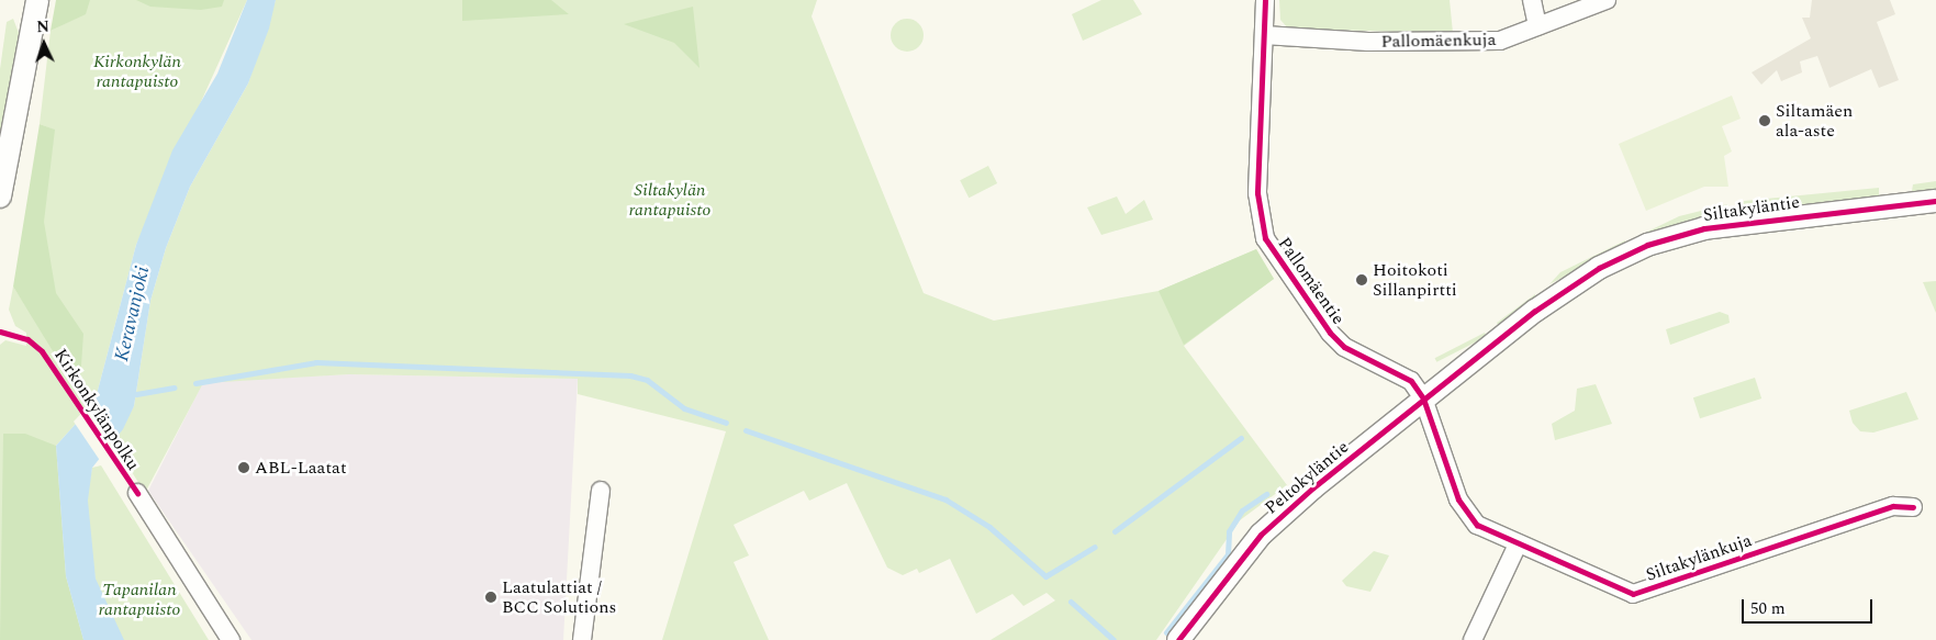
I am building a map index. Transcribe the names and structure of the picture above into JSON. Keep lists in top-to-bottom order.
{
  "streets": {
    "street": [
      "Pallomäenkuja",
      "Siltakyläntie",
      "Pallomäentie",
      "Kirkonkylänpolku",
      "Peltokyläntie",
      "Siltakylänkuja"
    ]
  },
  "crossings": [
    ["Pallomäenkuja", "Pallomäentie"],
    ["Siltakyläntie", "Pallomäentie"],
    ["Siltakyläntie", "Peltokyläntie"],
    ["Siltakyläntie", "Siltakylänkuja"],
    ["Pallomäentie", "Peltokyläntie"],
    ["Pallomäentie", "Siltakylänkuja"],
    ["Peltokyläntie", "Siltakylänkuja"]
  ],
  "water": ["Keravanjoki"],
  "parks": ["Kirkonkylän rantapuisto", "Siltakylän rantapuisto", "Tapanilan rantapuisto"],
  "places": [
    "Siltamäen ala-aste",
    "Hoitokoti Sillanpirtti",
    "ABL-Laatat",
    "Laatulattiat / BCC Solutions"
  ],
  "scale_bar": "50 m",
  "north": "top"
}
